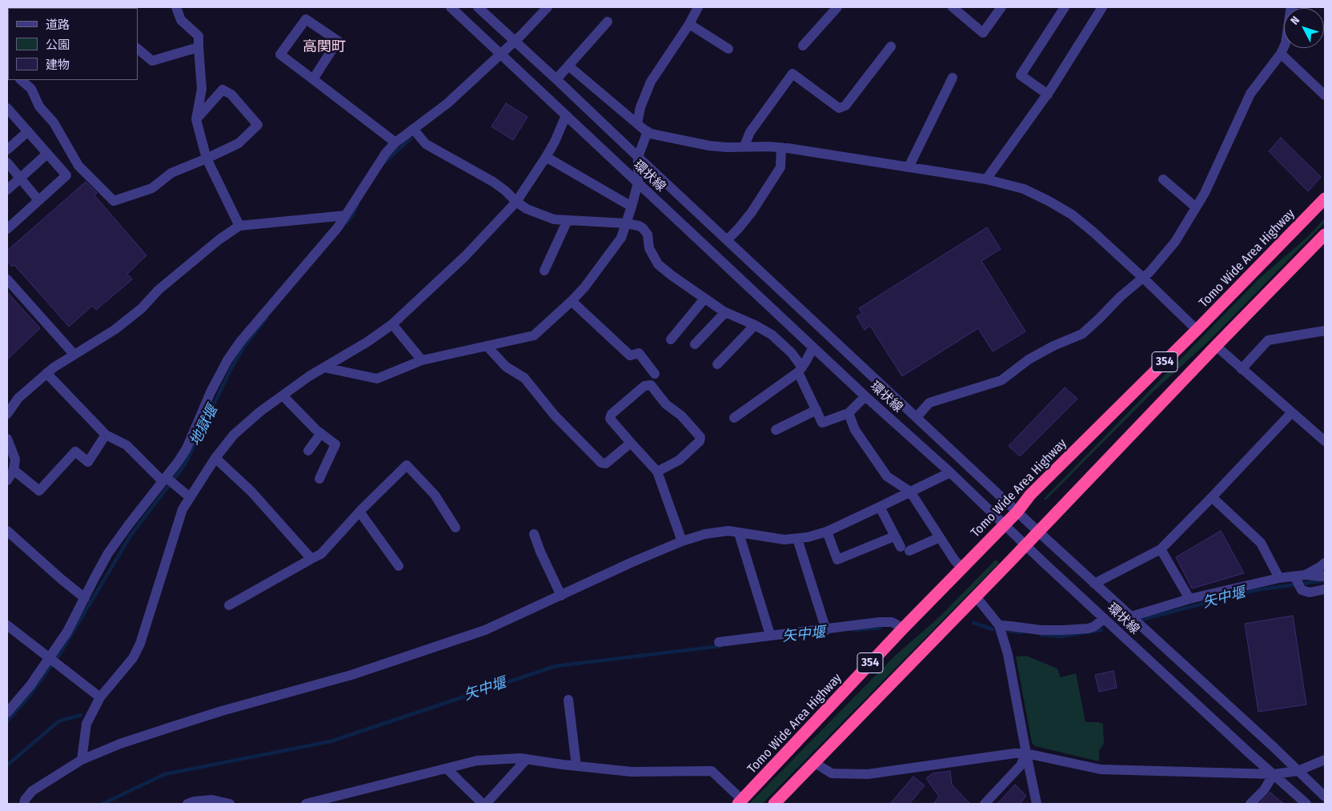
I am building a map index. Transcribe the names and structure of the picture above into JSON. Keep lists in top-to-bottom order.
{
  "streets": {
    "highway": ["Tomo Wide Area Highway", "354"],
    "street": ["環状線"]
  },
  "crossings": [
    ["環状線", "Tomo Wide Area Highway"],
    ["環状線", "354"]
  ],
  "districts": ["高関町"],
  "water": ["地獄堰", "矢中堰"],
  "legend": ["道路", "公園", "建物"],
  "north": "top left"
}
